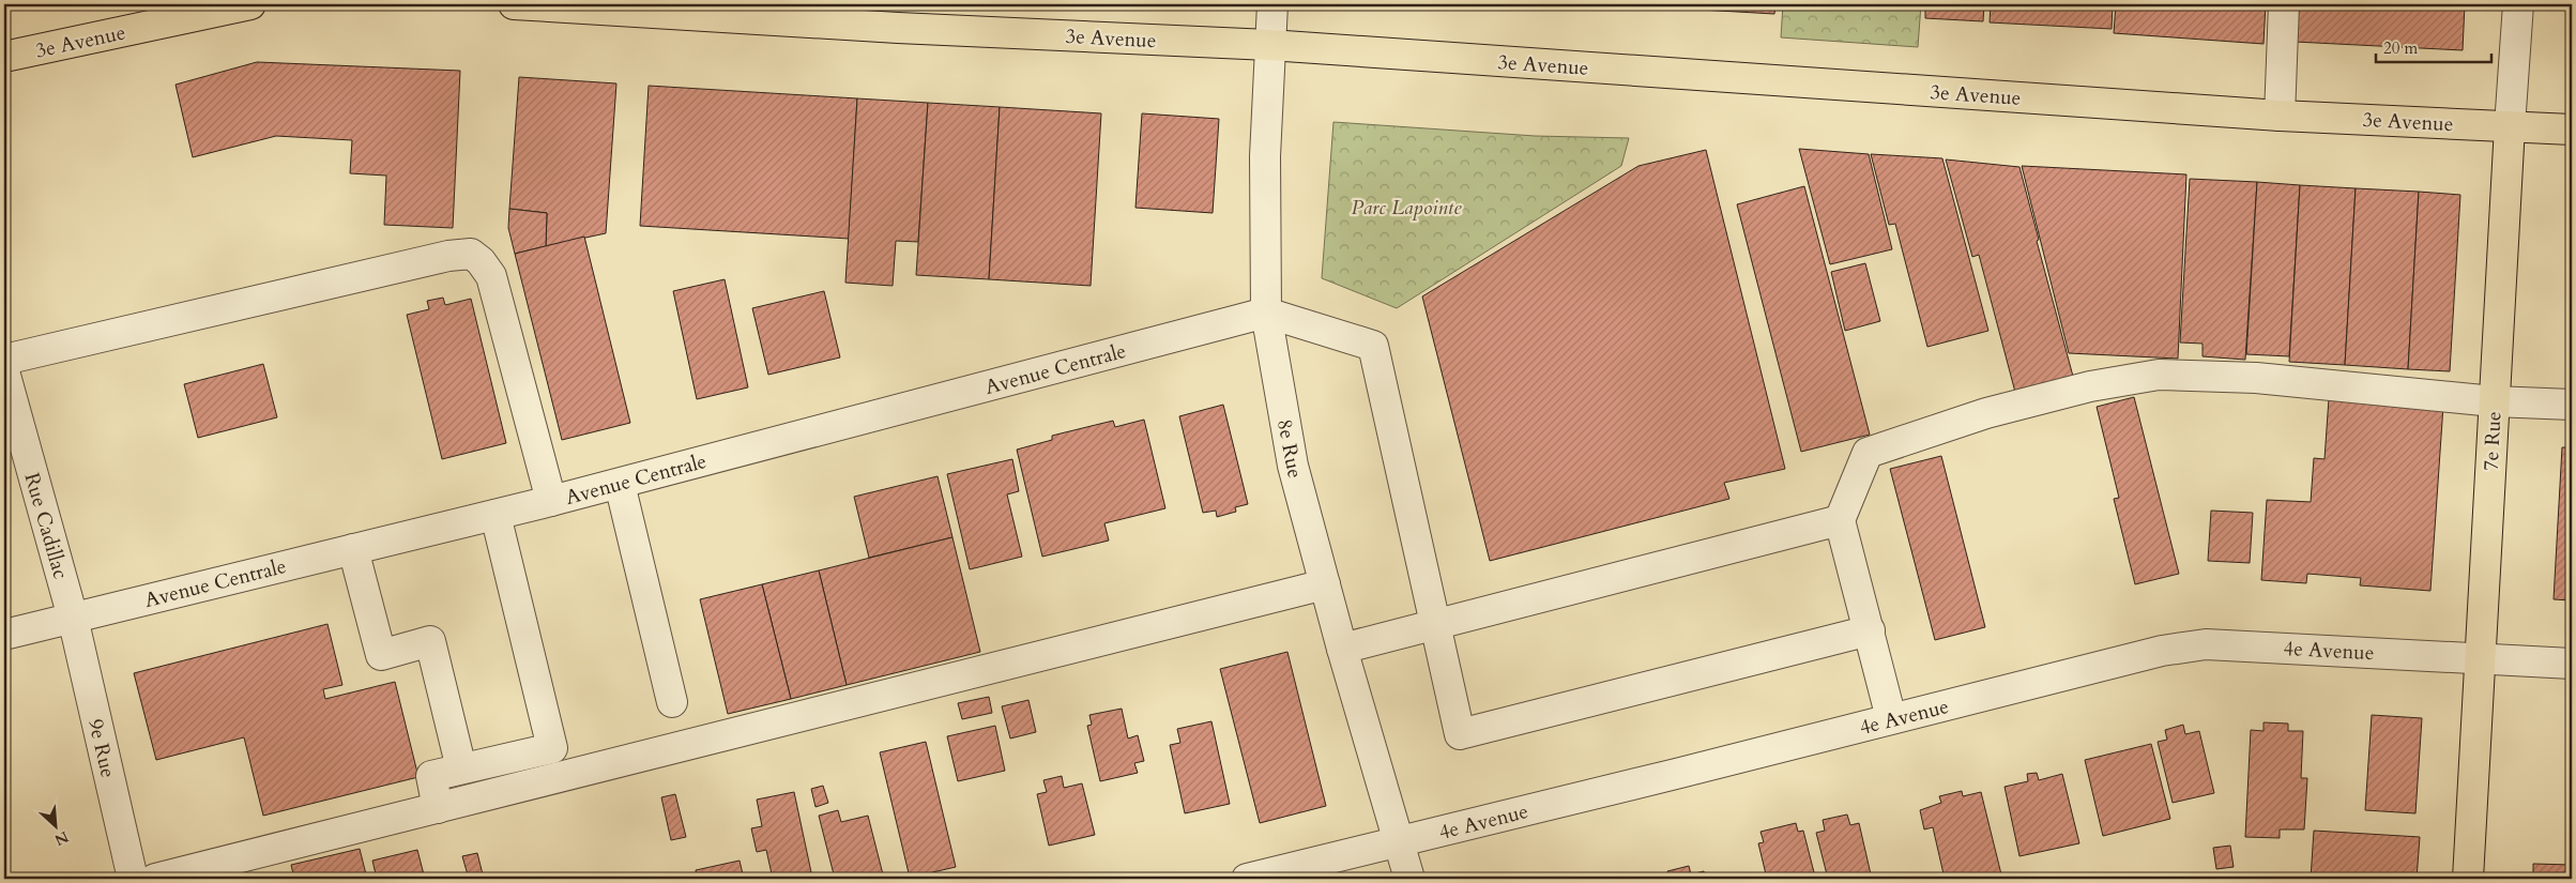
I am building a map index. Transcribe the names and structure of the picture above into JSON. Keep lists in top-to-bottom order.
{
  "streets": {
    "main road": ["3e Avenue", "7e Rue"],
    "street": [
      "Avenue Centrale",
      "8e Rue",
      "Rue Cadillac",
      "4e Avenue",
      "9e Rue"
    ]
  },
  "crossings": [
    ["3e Avenue", "7e Rue"],
    ["3e Avenue", "8e Rue"],
    ["Avenue Centrale", "8e Rue"],
    ["Avenue Centrale", "Rue Cadillac"],
    ["Avenue Centrale", "9e Rue"],
    ["7e Rue", "4e Avenue"],
    ["8e Rue", "4e Avenue"],
    ["Rue Cadillac", "9e Rue"]
  ],
  "parks": ["Parc Lapointe"],
  "scale_bar": "20 m",
  "north": "bottom right"
}
